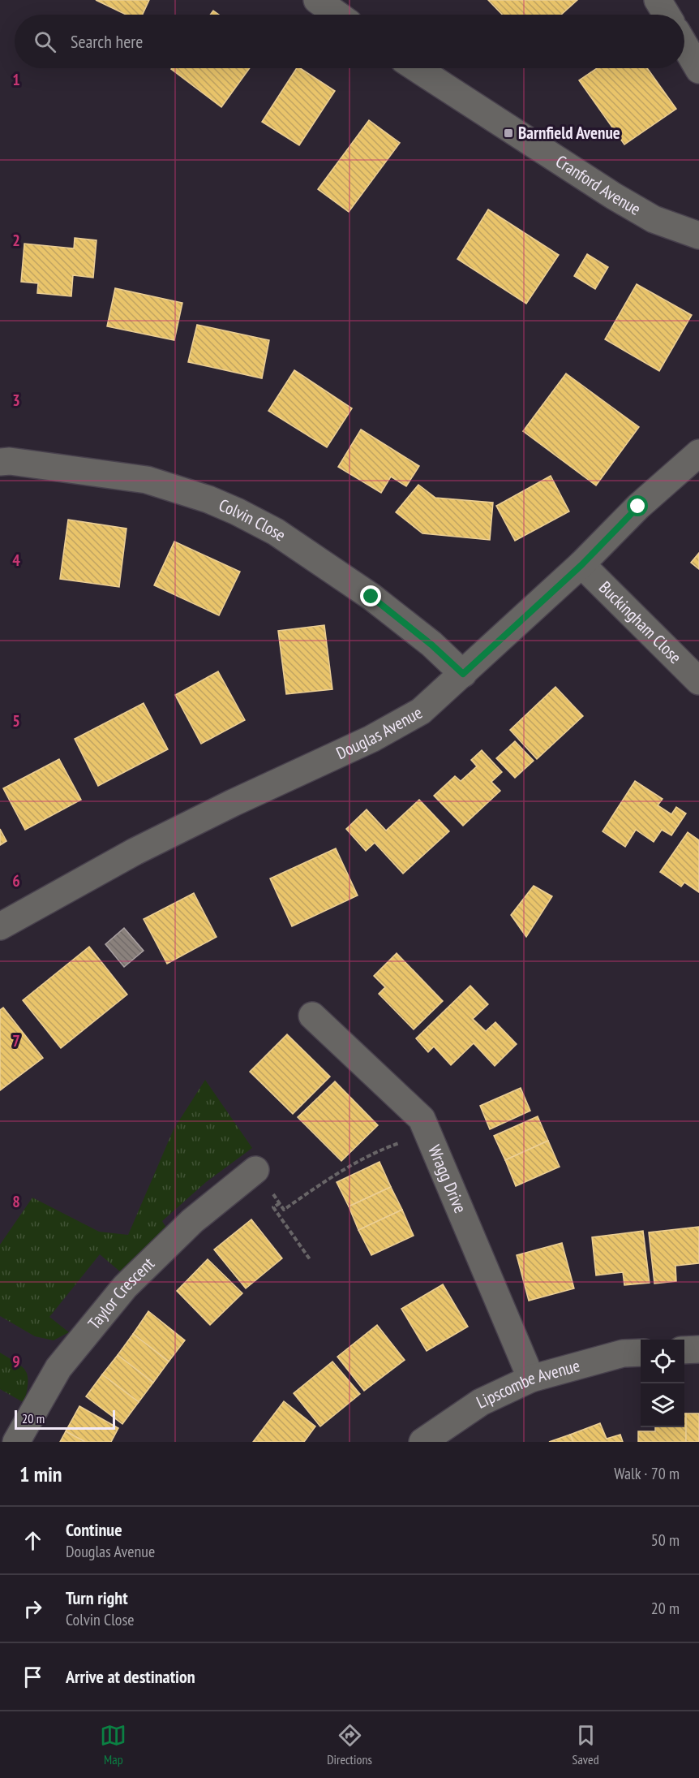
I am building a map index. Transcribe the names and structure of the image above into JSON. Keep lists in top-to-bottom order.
{
  "streets": {
    "street": [
      "Cranford Avenue",
      "Colvin Close",
      "Buckingham Close",
      "Douglas Avenue",
      "Wragg Drive",
      "Taylor Crescent",
      "Lipscombe Avenue"
    ]
  },
  "crossings": [
    ["Colvin Close", "Douglas Avenue"],
    ["Buckingham Close", "Douglas Avenue"],
    ["Wragg Drive", "Lipscombe Avenue"]
  ],
  "places": {
    "transit": ["Barnfield Avenue"]
  },
  "scale_bar": "20 m",
  "page": {
    "search": "Search here",
    "scale": "20 m",
    "heading": ["1 min", "Walk · 70 m"],
    "list": [
      ["Continue", "Douglas Avenue", "50 m"],
      ["Turn right", "Colvin Close", "20 m"],
      "Arrive at destination"
    ],
    "nav": ["Map", "Directions", "Saved"]
  },
  "grid": {
    "rows": [
      "1",
      "2",
      "3",
      "4",
      "5",
      "6",
      "7",
      "8",
      "9"
    ]
  }
}
